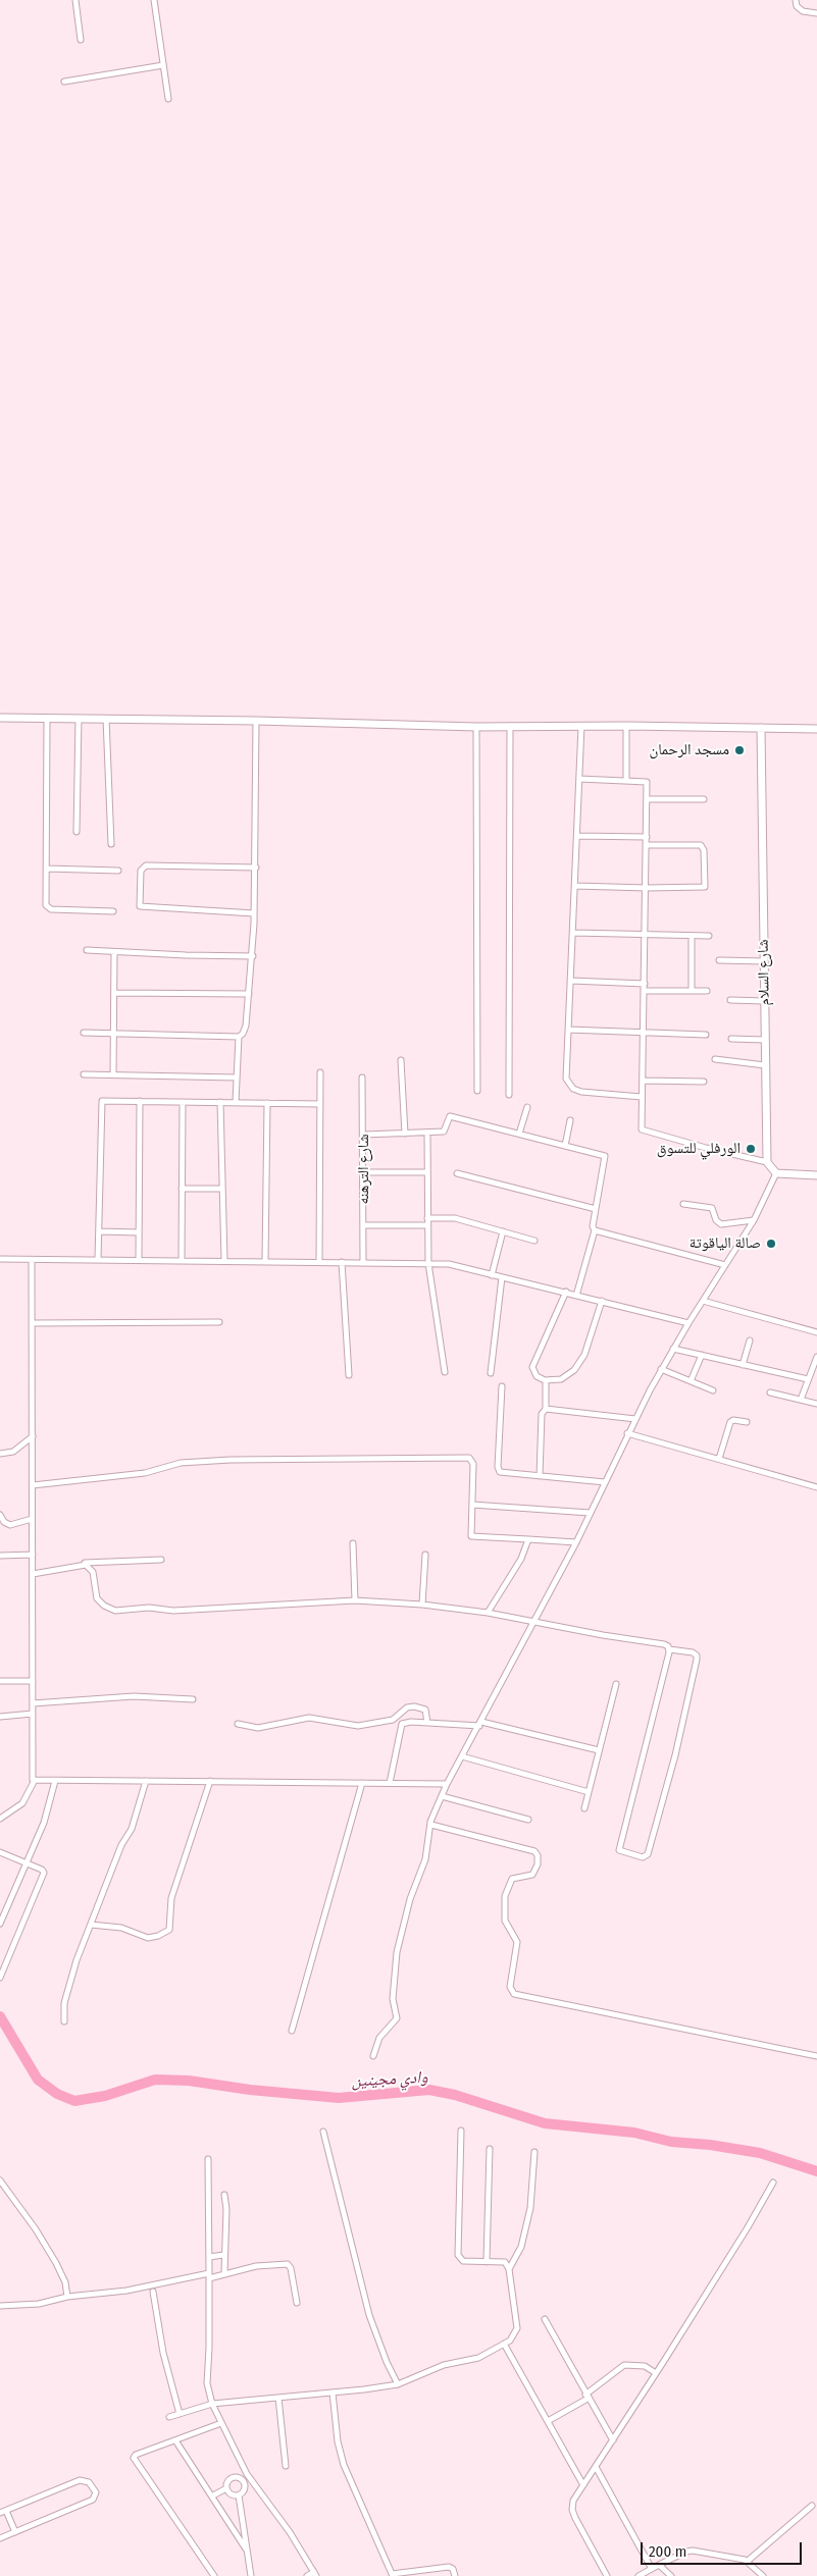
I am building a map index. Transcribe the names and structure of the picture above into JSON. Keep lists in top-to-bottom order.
{
  "streets": {
    "main road": ["شارع السلام"],
    "street": ["شارع الترهنه"]
  },
  "water": ["وادي مجينين"],
  "places": ["مسجد الرحمان", "الورفلي للتسوق", "صالة الياقوتة"],
  "scale_bar": "200 m"
}
